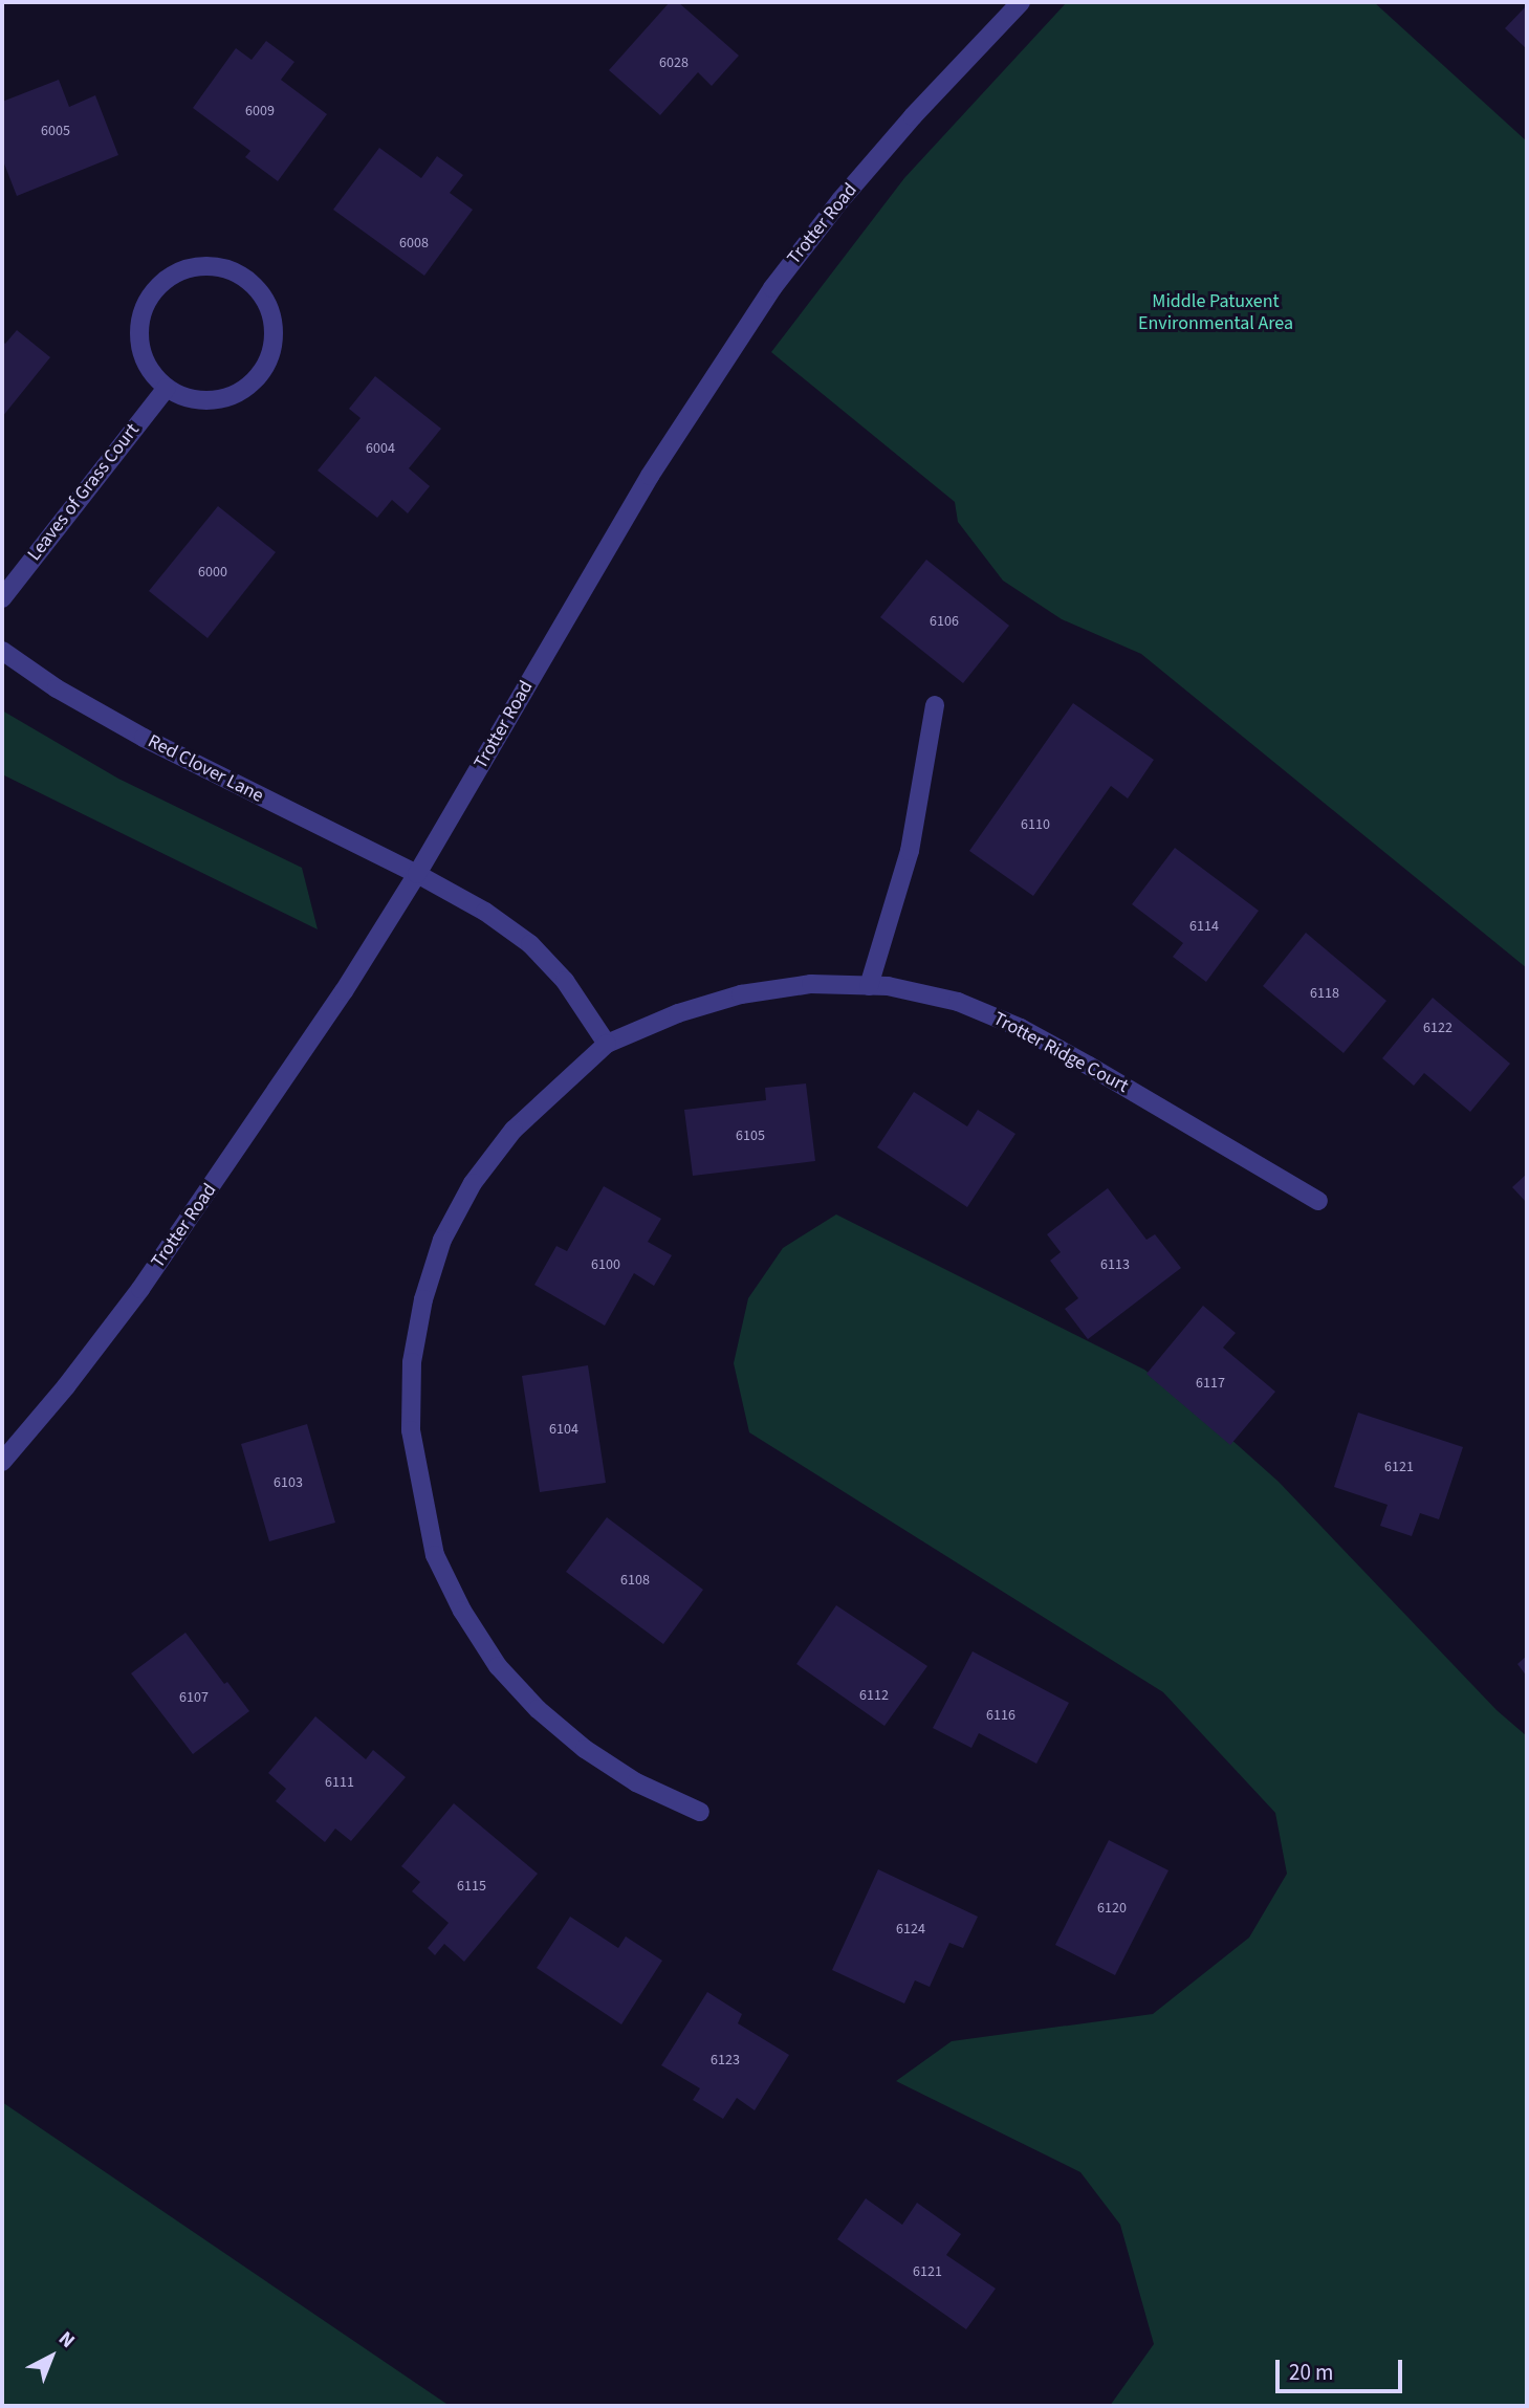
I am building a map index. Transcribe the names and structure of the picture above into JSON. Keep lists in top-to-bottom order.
{
  "streets": {
    "street": [
      "Trotter Road",
      "Leaves of Grass Court",
      "Red Clover Lane",
      "Trotter Ridge Court"
    ]
  },
  "crossings": [
    ["Trotter Road", "Red Clover Lane"]
  ],
  "parks": ["Middle Patuxent Environmental Area"],
  "house_numbers": [
    "6028",
    "6009",
    "6005",
    "6008",
    "6004",
    "6000",
    "6106",
    "6110",
    "6114",
    "6118",
    "6122",
    "6105",
    "6100",
    "6113",
    "6117",
    "6104",
    "6121",
    "6103",
    "6108",
    "6112",
    "6107",
    "6116",
    "6111",
    "6115",
    "6120",
    "6124",
    "6123",
    "6121"
  ],
  "scale_bar": "20 m",
  "north": "top right"
}
